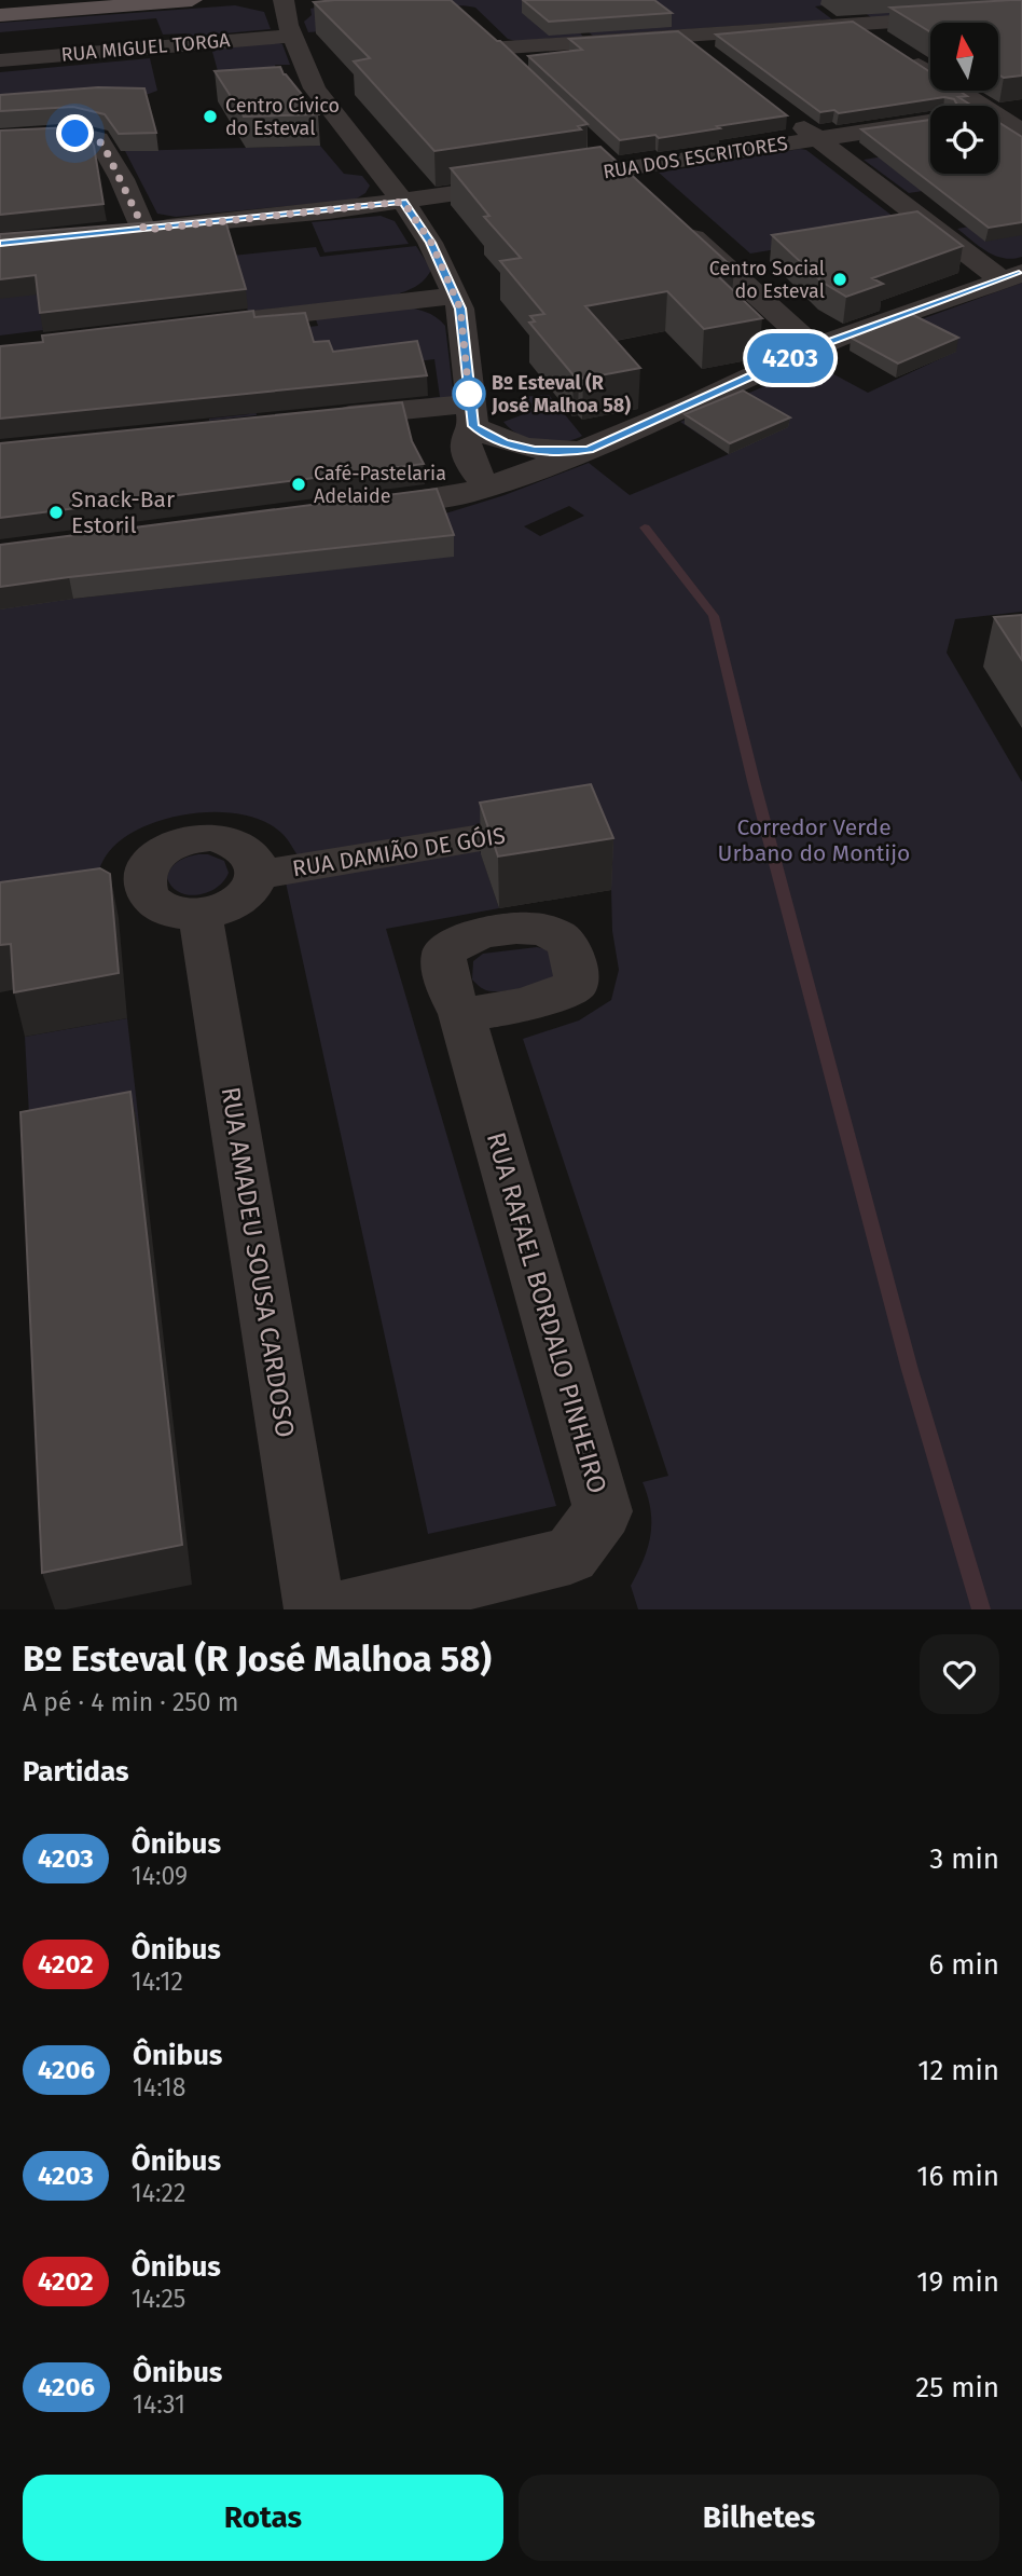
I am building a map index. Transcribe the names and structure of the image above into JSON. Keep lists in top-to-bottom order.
{
  "streets": {
    "street": [
      "RUA MIGUEL TORGA",
      "RUA DOS ESCRITORES",
      "RUA DAMIÃO DE GÓIS",
      "RUA AMADEU SOUSA CARDOSO",
      "RUA RAFAEL BORDALO PINHEIRO"
    ]
  },
  "parks": ["Corredor Verde Urbano do Montijo"],
  "places": [
    "Centro Cívico do Esteval",
    "Centro Social do Esteval",
    "Bº Esteval (R José Malhoa 58)",
    "Café-Pastelaria Adelaide",
    "Snack-Bar Estoril"
  ],
  "lines": ["bus line 4203"],
  "north": "top",
  "page": {
    "on_map": "4203",
    "heading": [
      ["Bº Esteval (R José Malhoa 58)", "A pé · 4 min · 250 m"],
      "Partidas"
    ],
    "list": [
      {
        "mark": "4203",
        "name": "Ônibus",
        "note": "14:09",
        "value": "3 min"
      },
      {
        "mark": "4202",
        "name": "Ônibus",
        "note": "14:12",
        "value": "6 min"
      },
      {
        "mark": "4206",
        "name": "Ônibus",
        "note": "14:18",
        "value": "12 min"
      },
      {
        "mark": "4203",
        "name": "Ônibus",
        "note": "14:22",
        "value": "16 min"
      },
      {
        "mark": "4202",
        "name": "Ônibus",
        "note": "14:25",
        "value": "19 min"
      },
      {
        "mark": "4206",
        "name": "Ônibus",
        "note": "14:31",
        "value": "25 min"
      }
    ],
    "buttons": ["Rotas", "Bilhetes"]
  }
}
